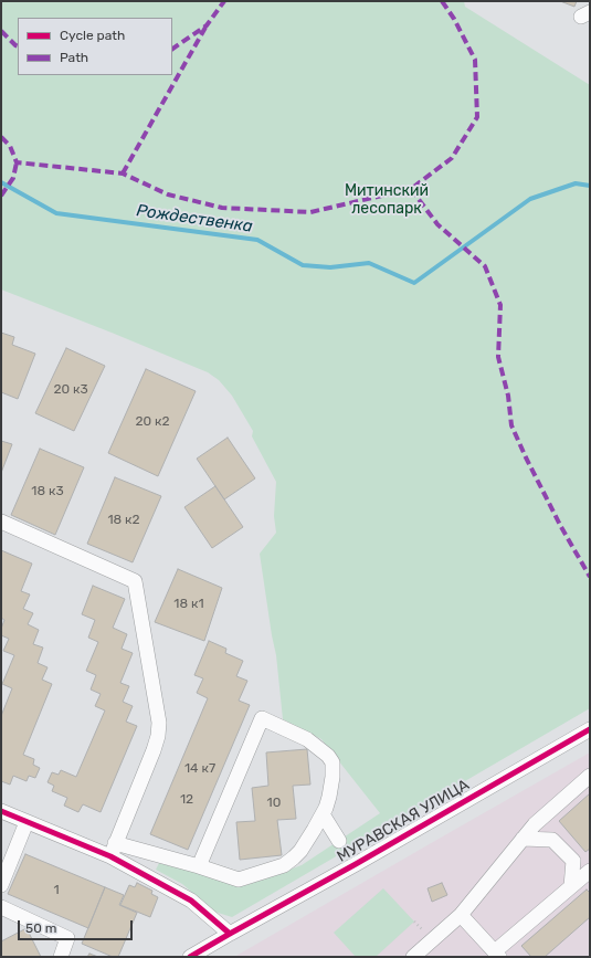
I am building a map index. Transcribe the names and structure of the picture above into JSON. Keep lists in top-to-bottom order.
{
  "streets": {
    "street": ["МУРАВСКАЯ УЛИЦА"]
  },
  "water": ["Рождественка"],
  "parks": ["Митинский лесопарк"],
  "house_numbers": [
    "20 к3",
    "20 к2",
    "18 к3",
    "18 к2",
    "18 к1",
    "14 к7",
    "12",
    "10",
    "1"
  ],
  "legend": ["Cycle path", "Path"],
  "scale_bar": "50 m"
}
